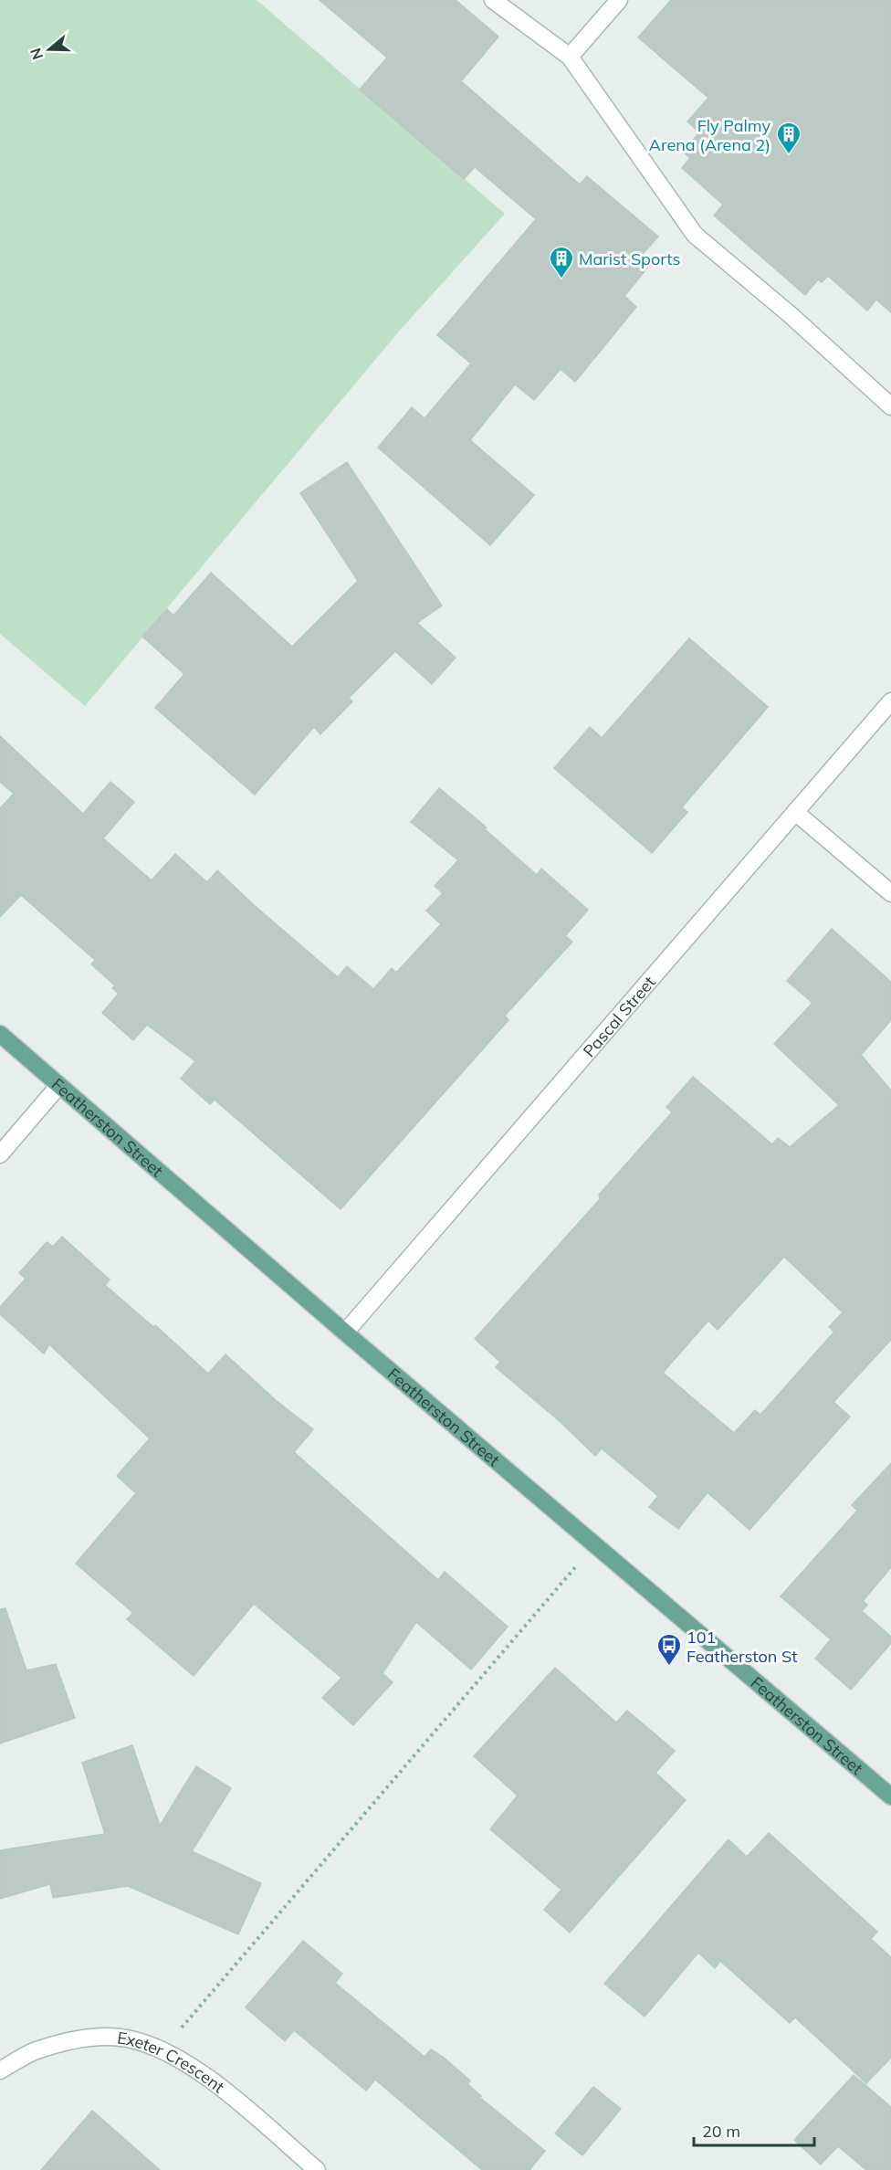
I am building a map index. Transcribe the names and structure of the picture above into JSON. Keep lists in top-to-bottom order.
{
  "streets": {
    "main road": ["Featherston Street"],
    "street": ["Pascal Street", "Exeter Crescent"]
  },
  "crossings": [
    ["Pascal Street", "Featherston Street"]
  ],
  "places": {
    "building": ["Fly Palmy Arena (Arena 2)", "Marist Sports"],
    "bus stop": ["101 Featherston St"]
  },
  "scale_bar": "20 m",
  "north": "left"
}
